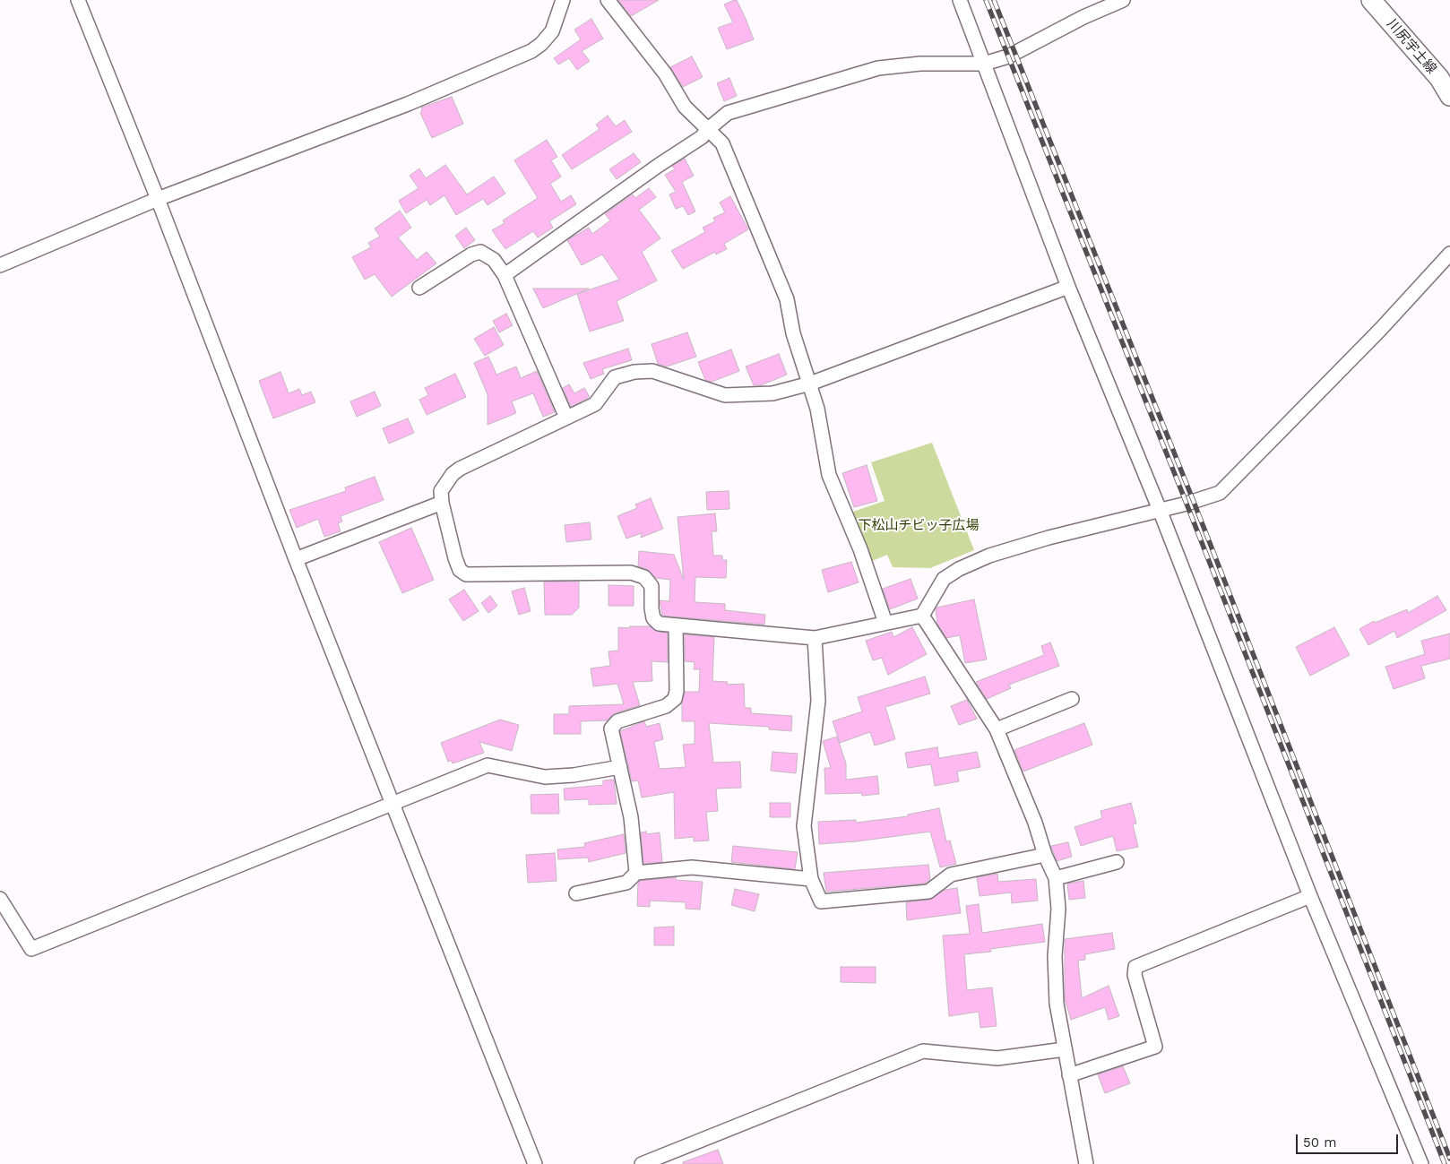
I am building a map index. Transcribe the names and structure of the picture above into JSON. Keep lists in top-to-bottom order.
{
  "streets": {
    "main road": ["川尻宇土線"]
  },
  "parks": ["下松山チビッ子広場"],
  "scale_bar": "50 m"
}
